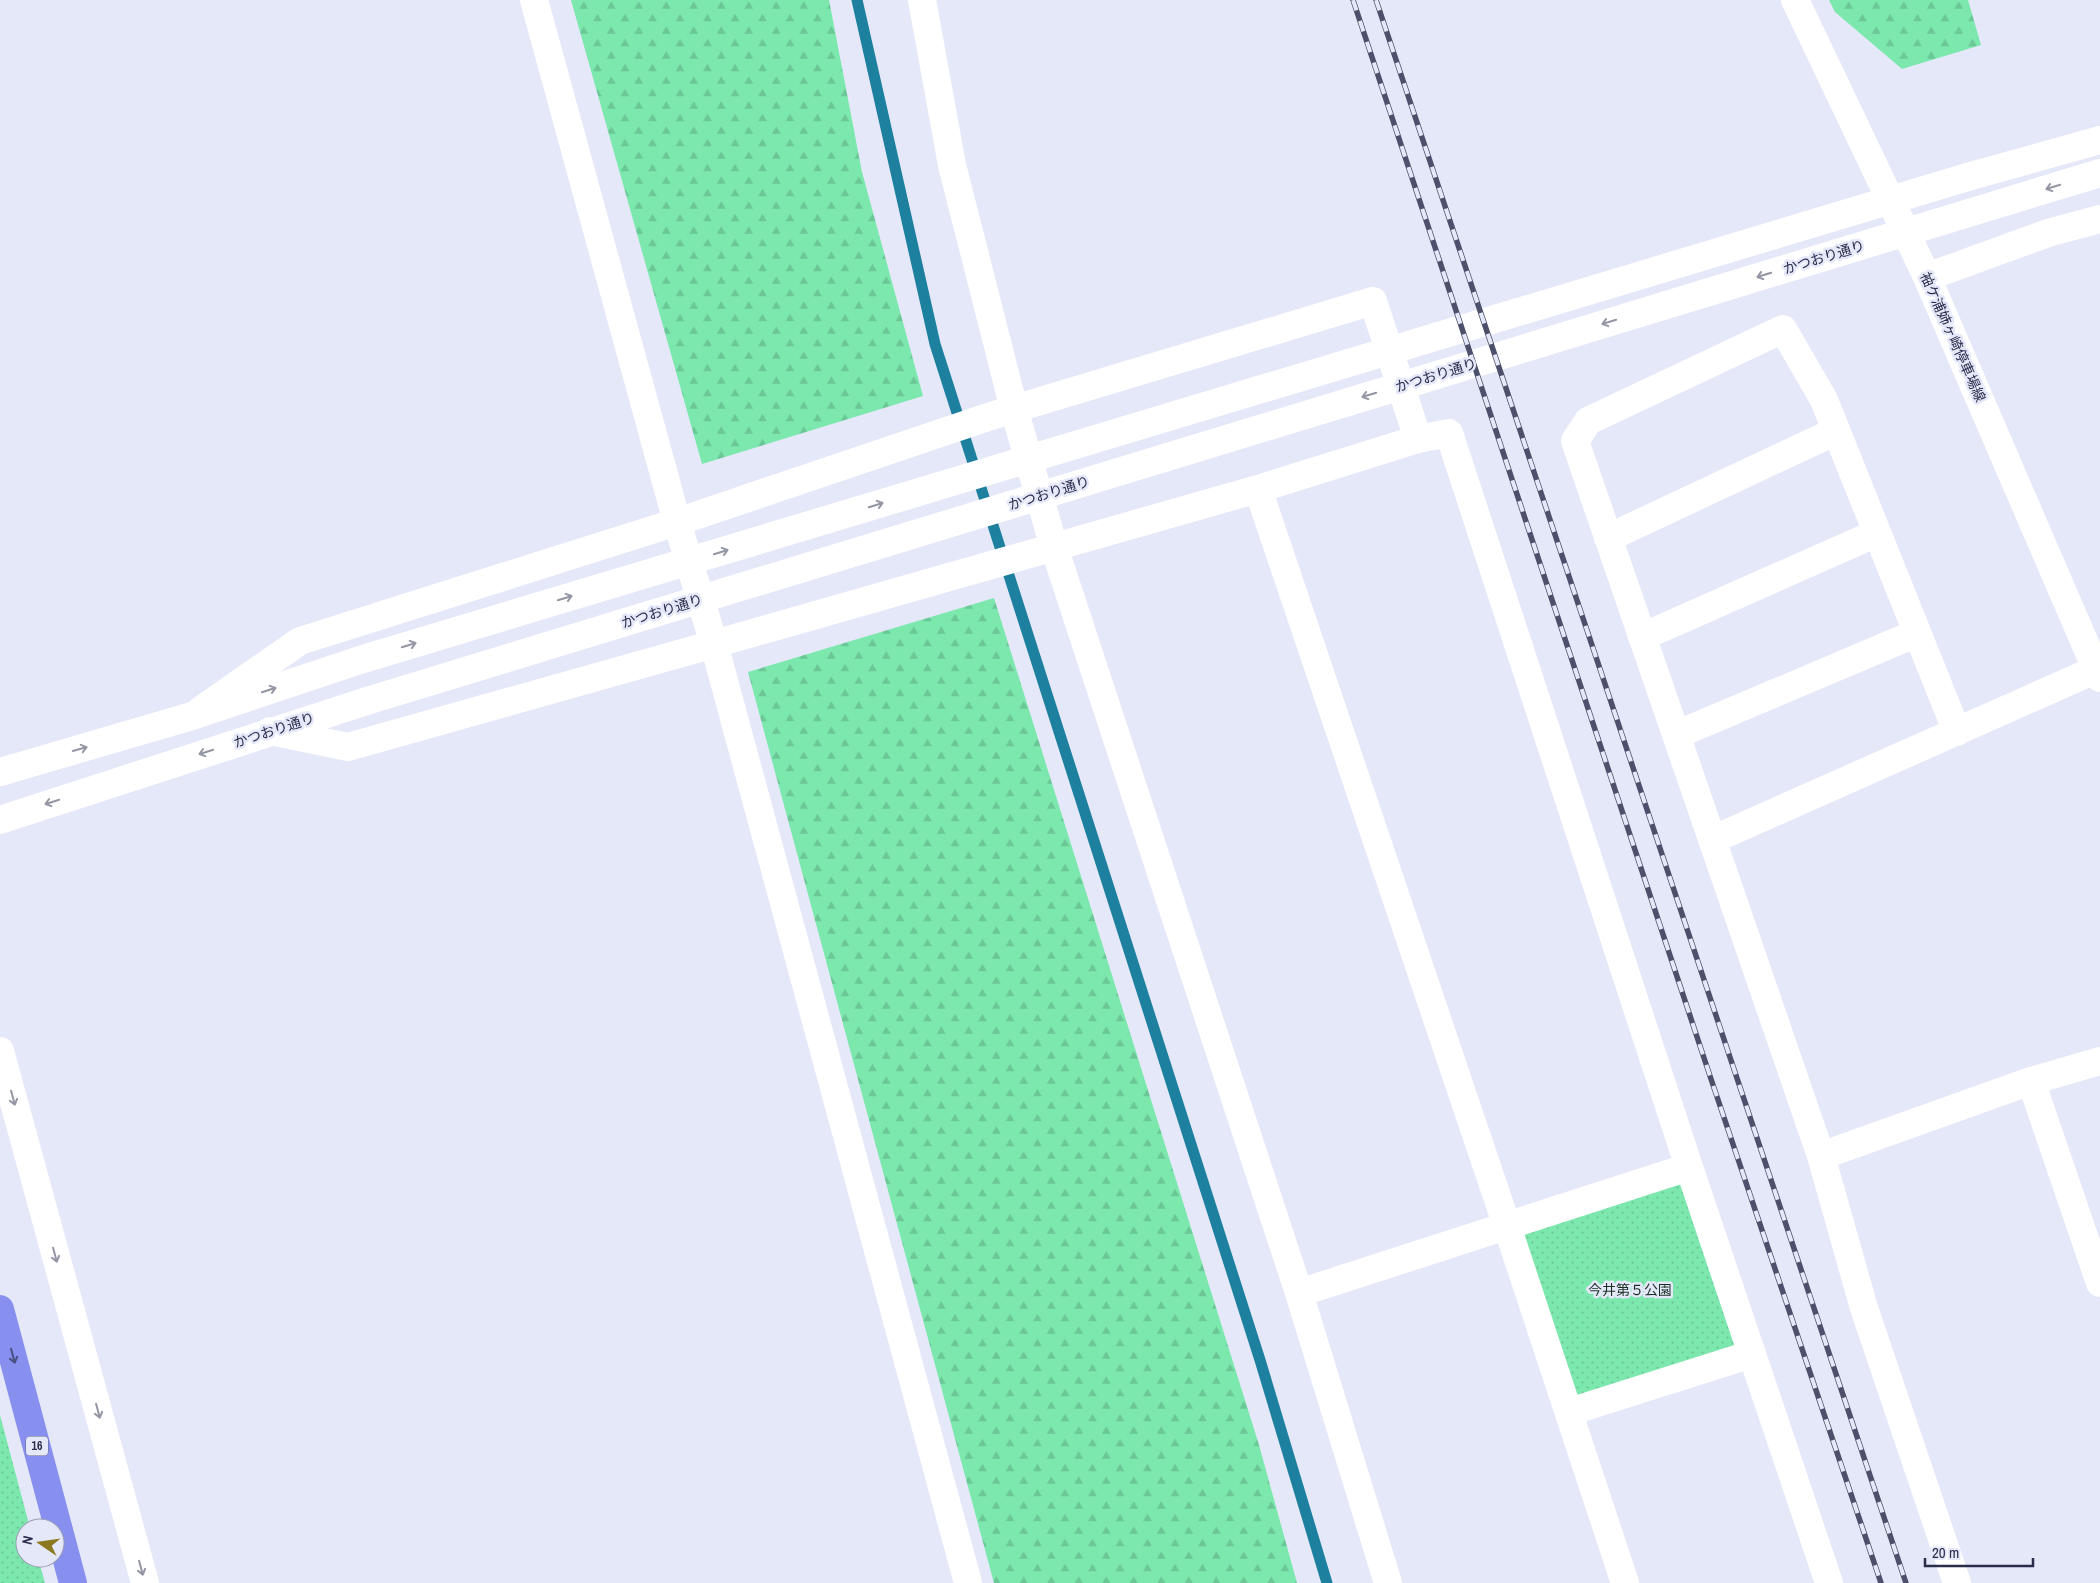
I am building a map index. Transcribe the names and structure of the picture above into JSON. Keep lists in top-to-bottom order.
{
  "streets": {
    "highway": ["16"],
    "street": ["かつおり通り", "袖ケ浦姉ヶ崎停車場線"]
  },
  "parks": ["今井第５公園"],
  "scale_bar": "20 m",
  "north": "left"
}
